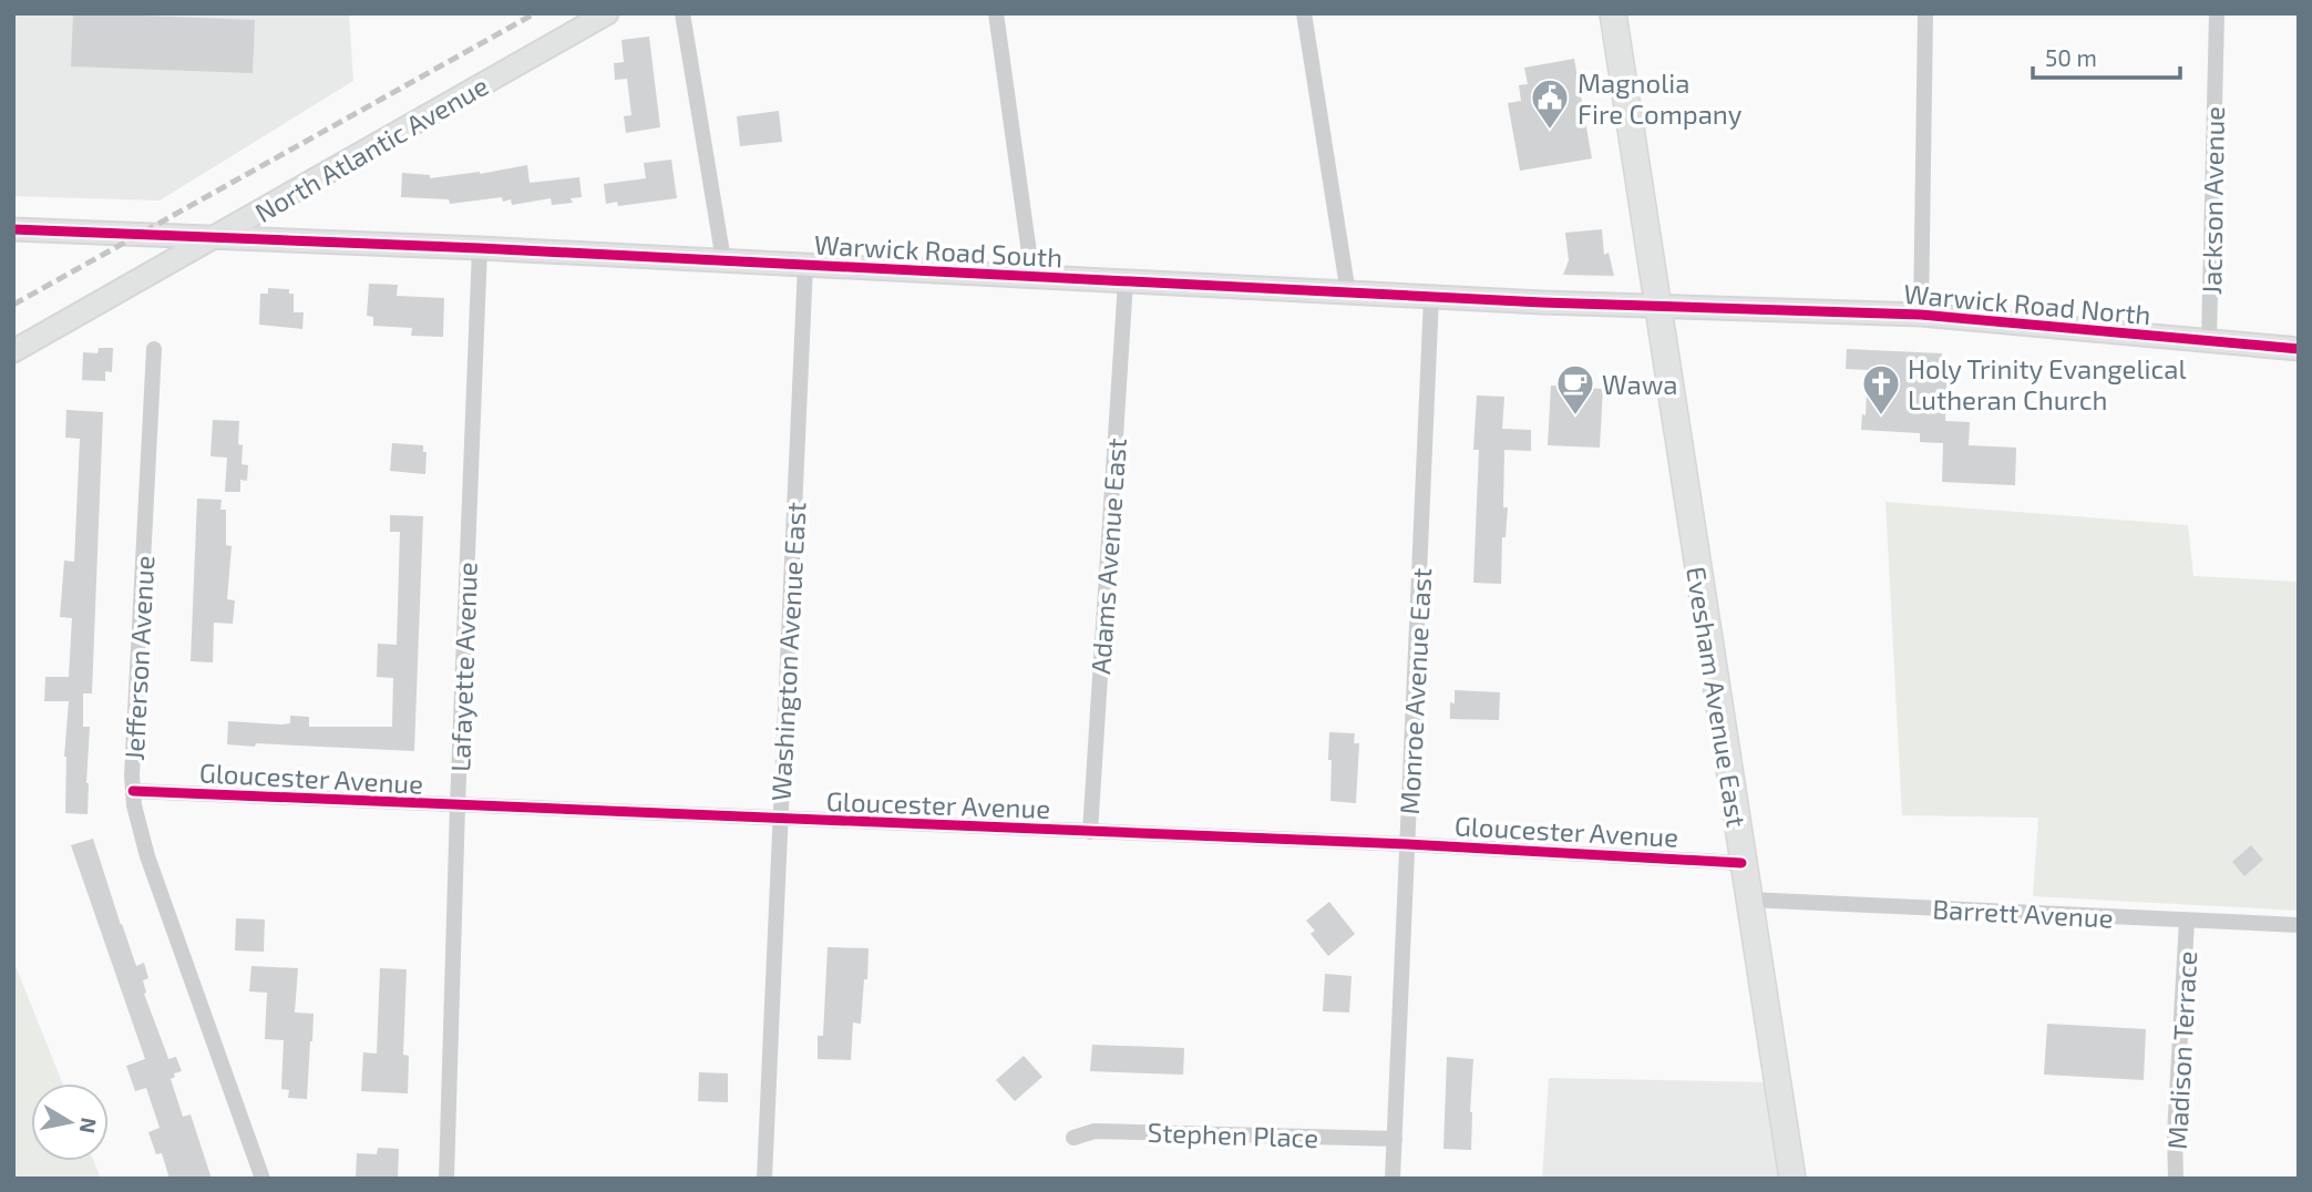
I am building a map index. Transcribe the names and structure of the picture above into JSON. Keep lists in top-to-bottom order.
{
  "streets": {
    "main road": ["Evesham Avenue East"],
    "street": [
      "North Atlantic Avenue",
      "Jackson Avenue",
      "Warwick Road South",
      "Warwick Road North",
      "Adams Avenue East",
      "Washington Avenue East",
      "Jefferson Avenue",
      "Lafayette Avenue",
      "Monroe Avenue East",
      "Gloucester Avenue",
      "Barrett Avenue",
      "Madison Terrace",
      "Stephen Place"
    ]
  },
  "crossings": [
    ["North Atlantic Avenue", "Warwick Road South"],
    ["Jackson Avenue", "Warwick Road North"],
    ["Warwick Road South", "Warwick Road North"],
    ["Warwick Road South", "Adams Avenue East"],
    ["Warwick Road South", "Washington Avenue East"],
    ["Warwick Road South", "Lafayette Avenue"],
    ["Warwick Road South", "Monroe Avenue East"],
    ["Warwick Road South", "Evesham Avenue East"],
    ["Warwick Road North", "Evesham Avenue East"],
    ["Adams Avenue East", "Gloucester Avenue"],
    ["Washington Avenue East", "Gloucester Avenue"],
    ["Jefferson Avenue", "Gloucester Avenue"],
    ["Lafayette Avenue", "Gloucester Avenue"],
    ["Monroe Avenue East", "Gloucester Avenue"],
    ["Monroe Avenue East", "Stephen Place"],
    ["Evesham Avenue East", "Gloucester Avenue"],
    ["Evesham Avenue East", "Barrett Avenue"],
    ["Barrett Avenue", "Madison Terrace"]
  ],
  "places": {
    "public building": ["Magnolia Fire Company"],
    "cafe": ["Wawa"],
    "church": ["Holy Trinity Evangelical Lutheran Church"]
  },
  "scale_bar": "50 m",
  "north": "right"
}
